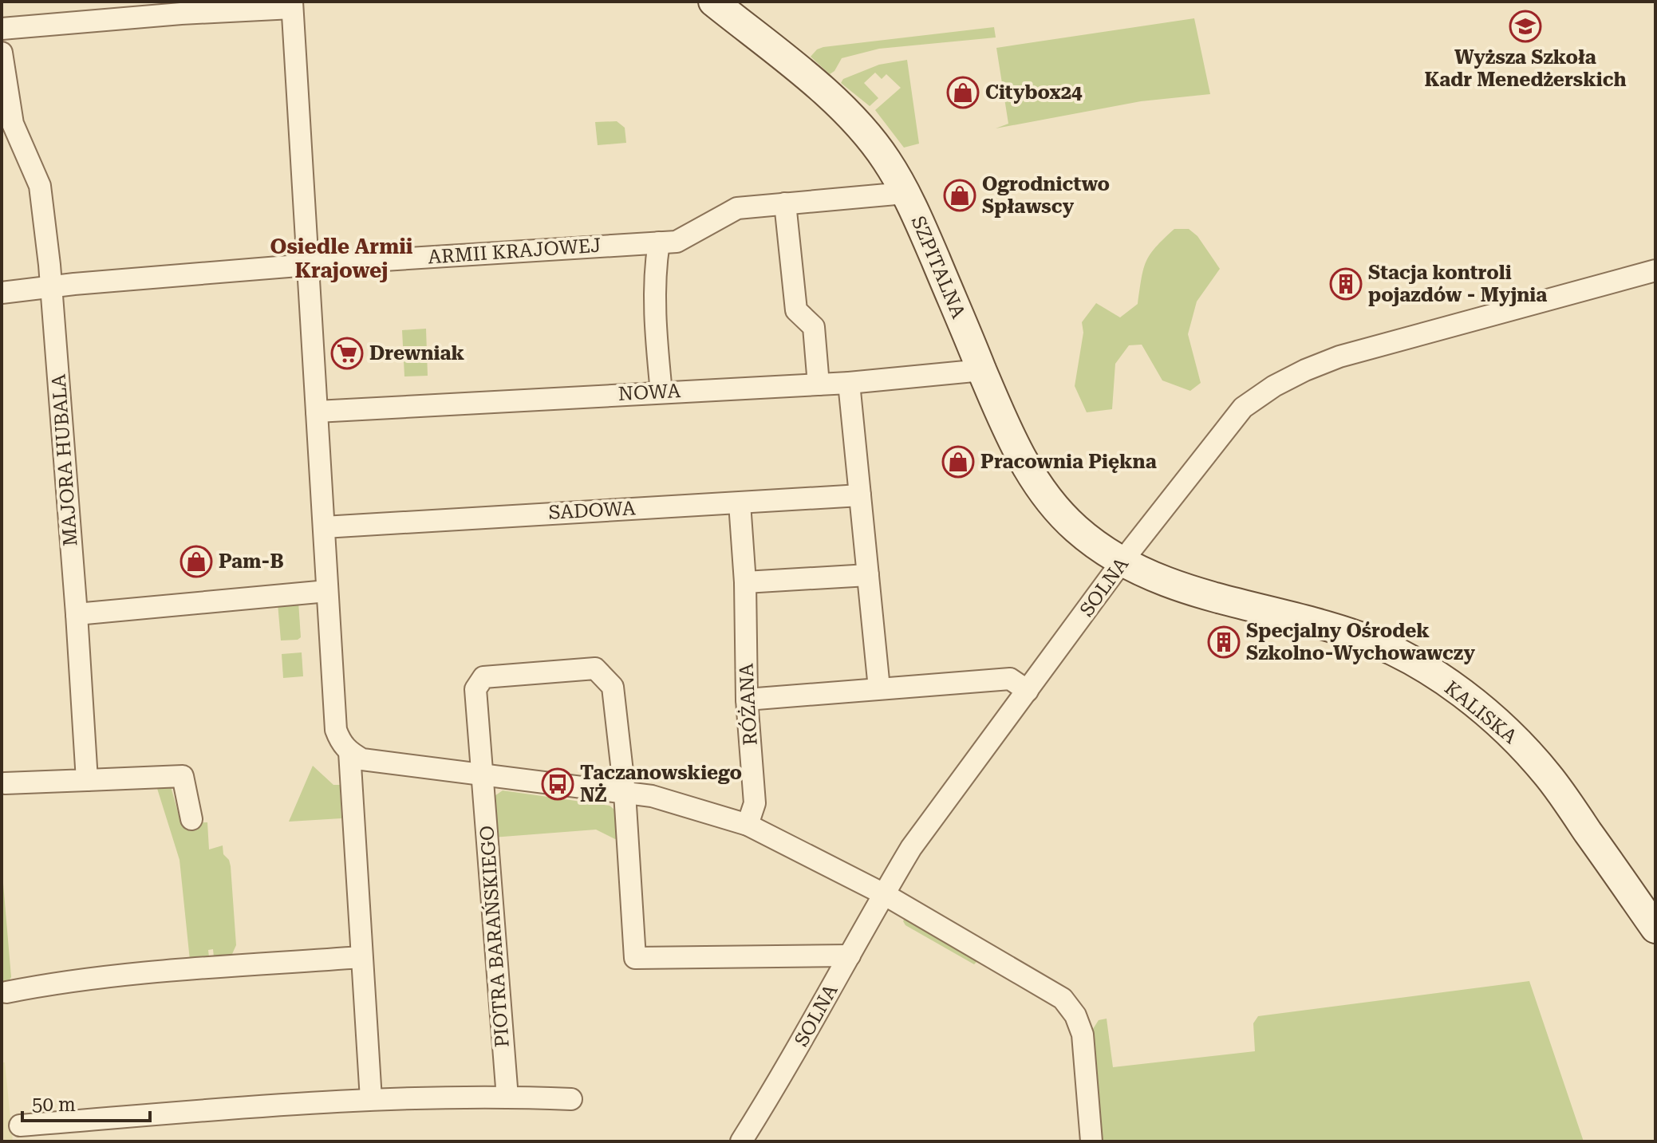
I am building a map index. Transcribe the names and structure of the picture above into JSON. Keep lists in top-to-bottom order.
{
  "streets": {
    "street": [
      "ARMII KRAJOWEJ",
      "SZPITALNA",
      "NOWA",
      "MAJORA HUBALA",
      "SADOWA",
      "SOLNA",
      "RÓŻANA",
      "KALISKA",
      "PIOTRA BARAŃSKIEGO"
    ]
  },
  "crossings": [
    ["ARMII KRAJOWEJ", "SZPITALNA"],
    ["ARMII KRAJOWEJ", "MAJORA HUBALA"],
    ["SZPITALNA", "NOWA"],
    ["SZPITALNA", "SOLNA"],
    ["SZPITALNA", "KALISKA"],
    ["SADOWA", "RÓŻANA"],
    ["SOLNA", "KALISKA"]
  ],
  "districts": ["Osiedle Armii Krajowej"],
  "places": {
    "school or university": ["Wyższa Szkoła Kadr Menedżerskich"],
    "shop": [
      "Citybox24",
      "Ogrodnictwo Spławscy",
      "Pracownia Piękna",
      "Pam-B"
    ],
    "building": ["Stacja kontroli pojazdów - Myjnia", "Specjalny Ośrodek Szkolno-Wychowawczy"],
    "supermarket": ["Drewniak"],
    "bus stop": ["Taczanowskiego NŻ"]
  },
  "scale_bar": "50 m"
}
